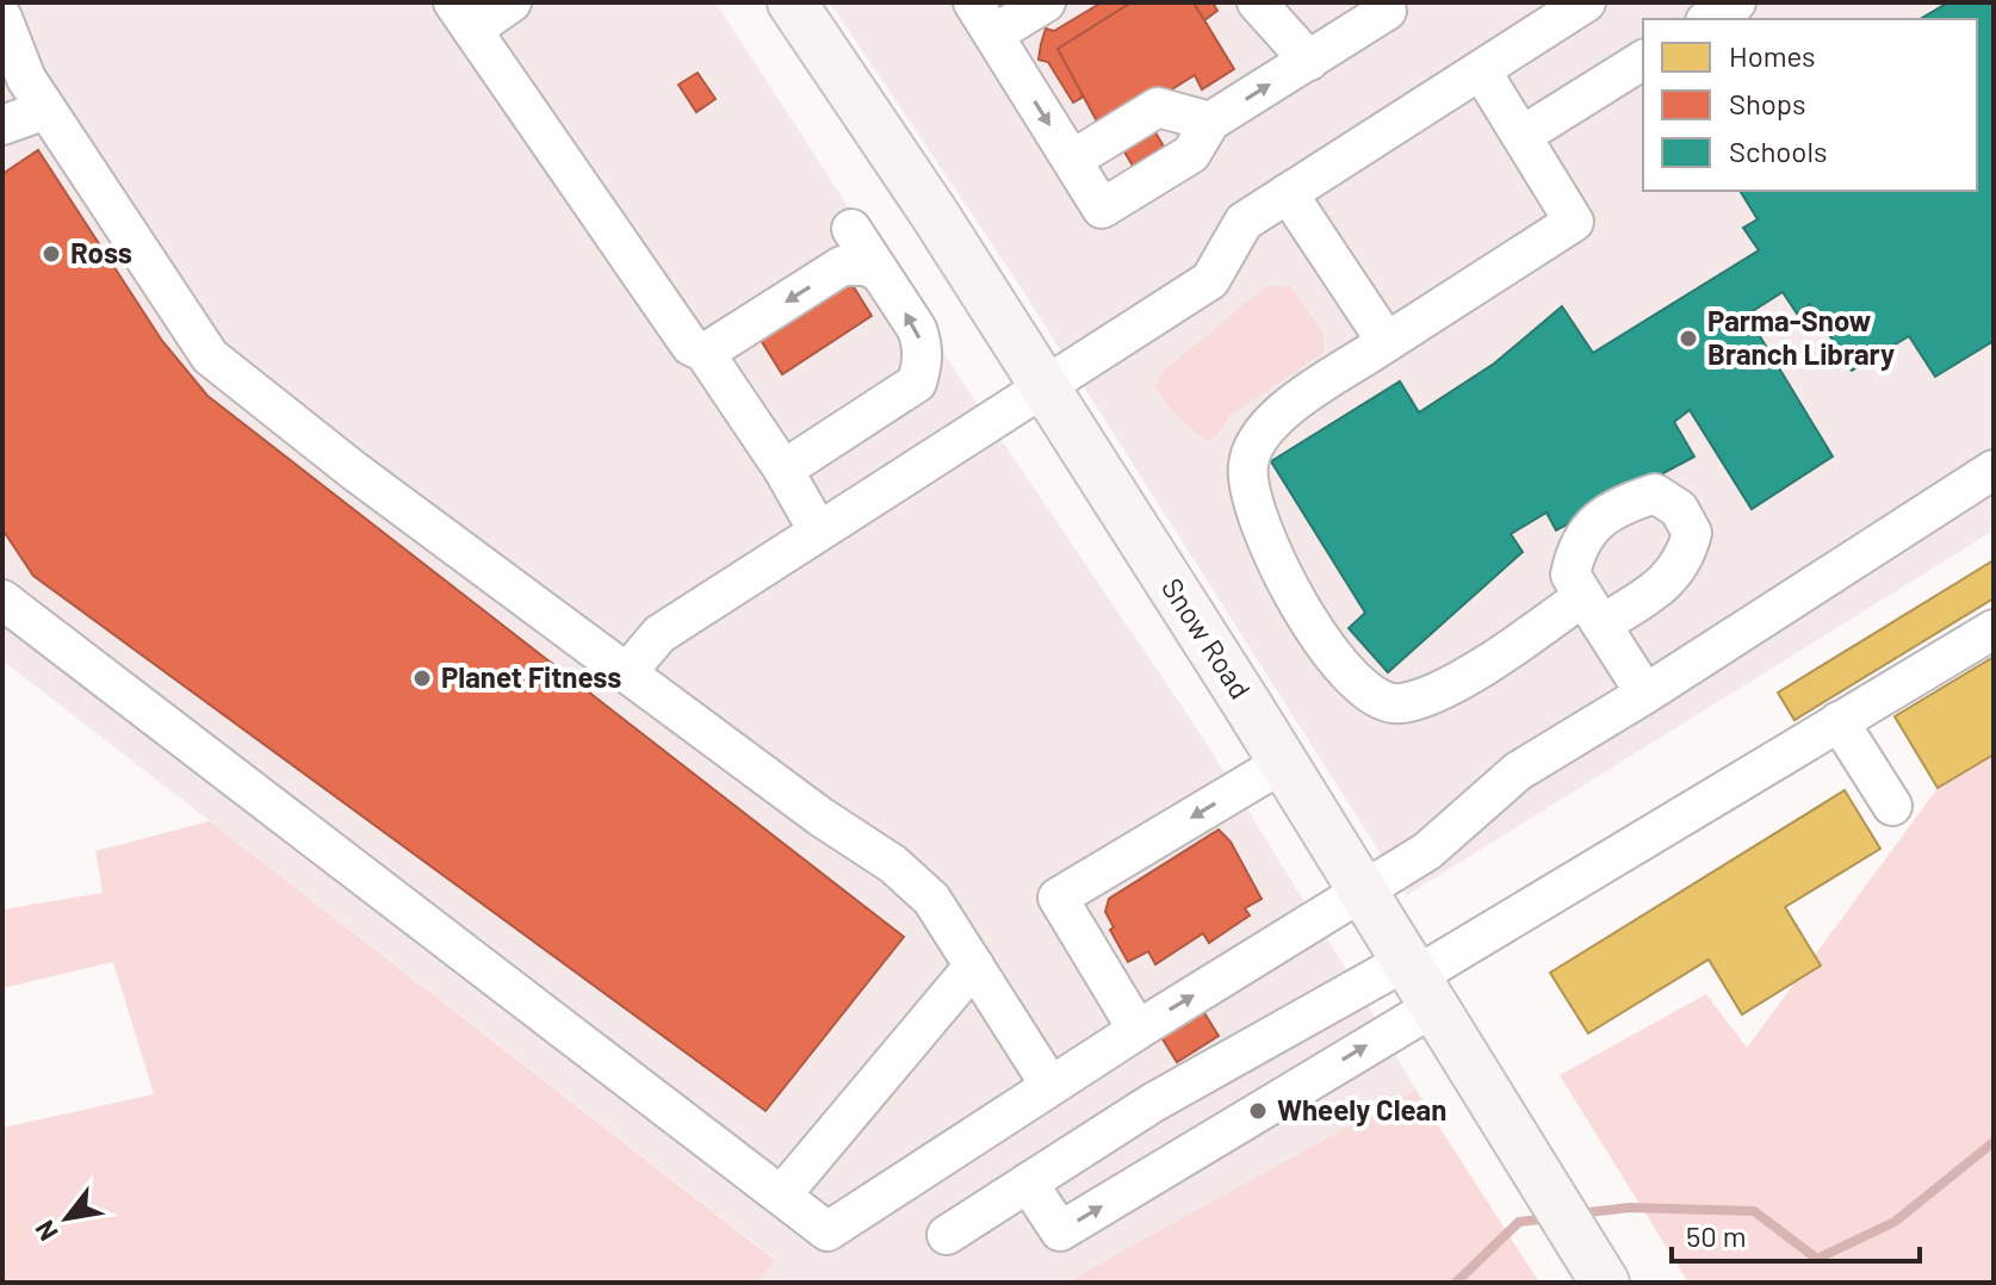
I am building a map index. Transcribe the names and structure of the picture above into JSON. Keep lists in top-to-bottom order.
{
  "streets": {
    "main road": ["Snow Road"]
  },
  "places": [
    "Ross",
    "Parma-Snow Branch Library",
    "Planet Fitness",
    "Wheely Clean"
  ],
  "legend": ["Homes", "Shops", "Schools"],
  "scale_bar": "50 m",
  "north": "bottom left"
}
